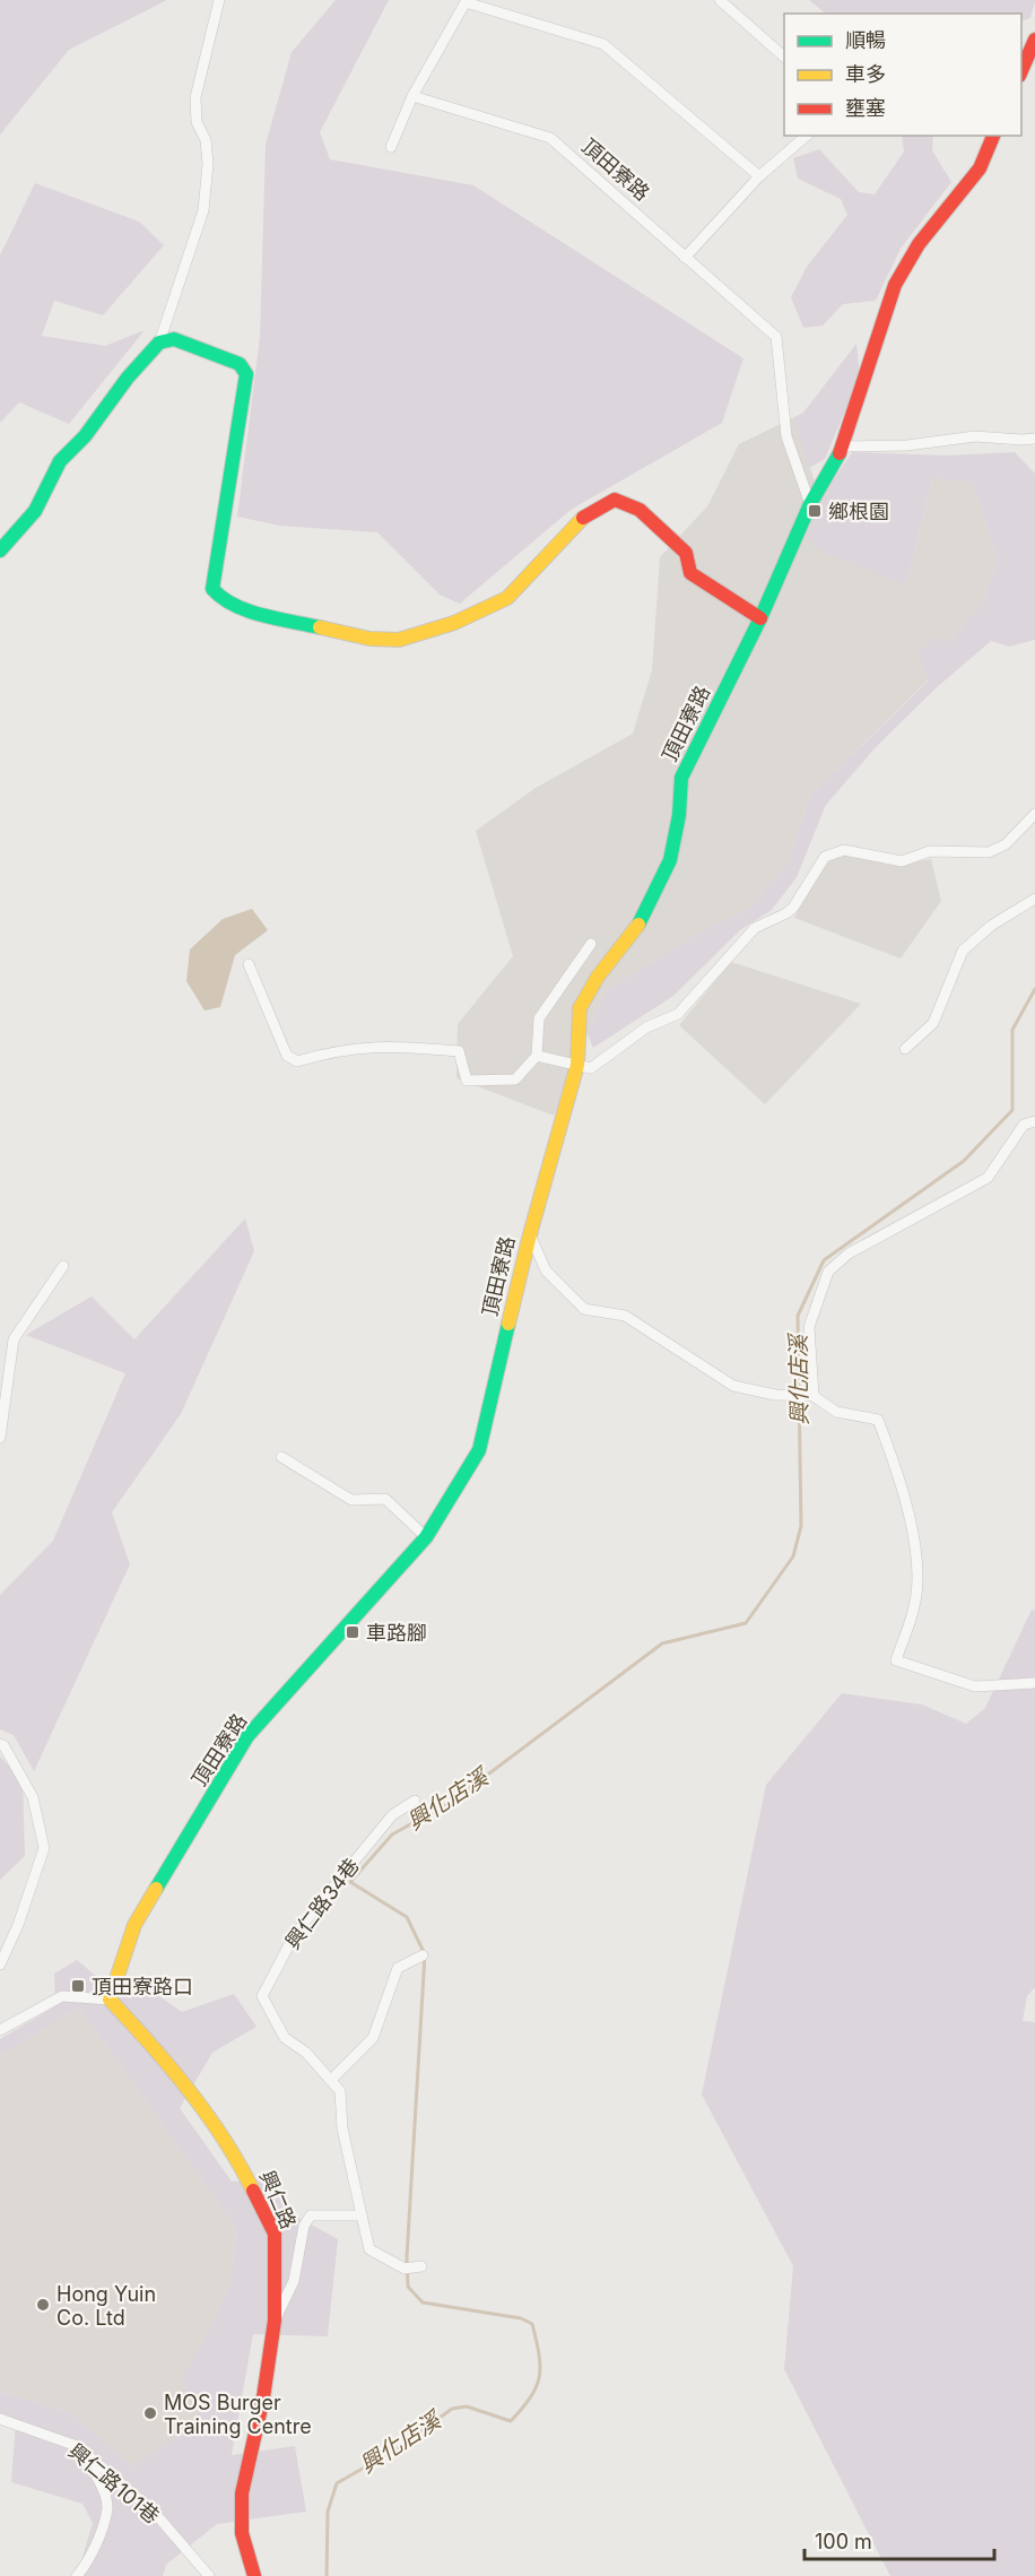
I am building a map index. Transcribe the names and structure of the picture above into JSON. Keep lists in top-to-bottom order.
{
  "streets": {
    "street": [
      "頂田寮路",
      "興仁路34巷",
      "興仁路",
      "興仁路101巷"
    ]
  },
  "crossings": [
    ["頂田寮路", "興仁路"]
  ],
  "water": ["興化店溪"],
  "places": {
    "transit": ["鄉根園", "車路腳", "頂田寮路口"],
    "other": ["Hong Yuin Co. Ltd", "MOS Burger Training Centre"]
  },
  "legend": ["順暢", "車多", "壅塞"],
  "scale_bar": "100 m"
}
